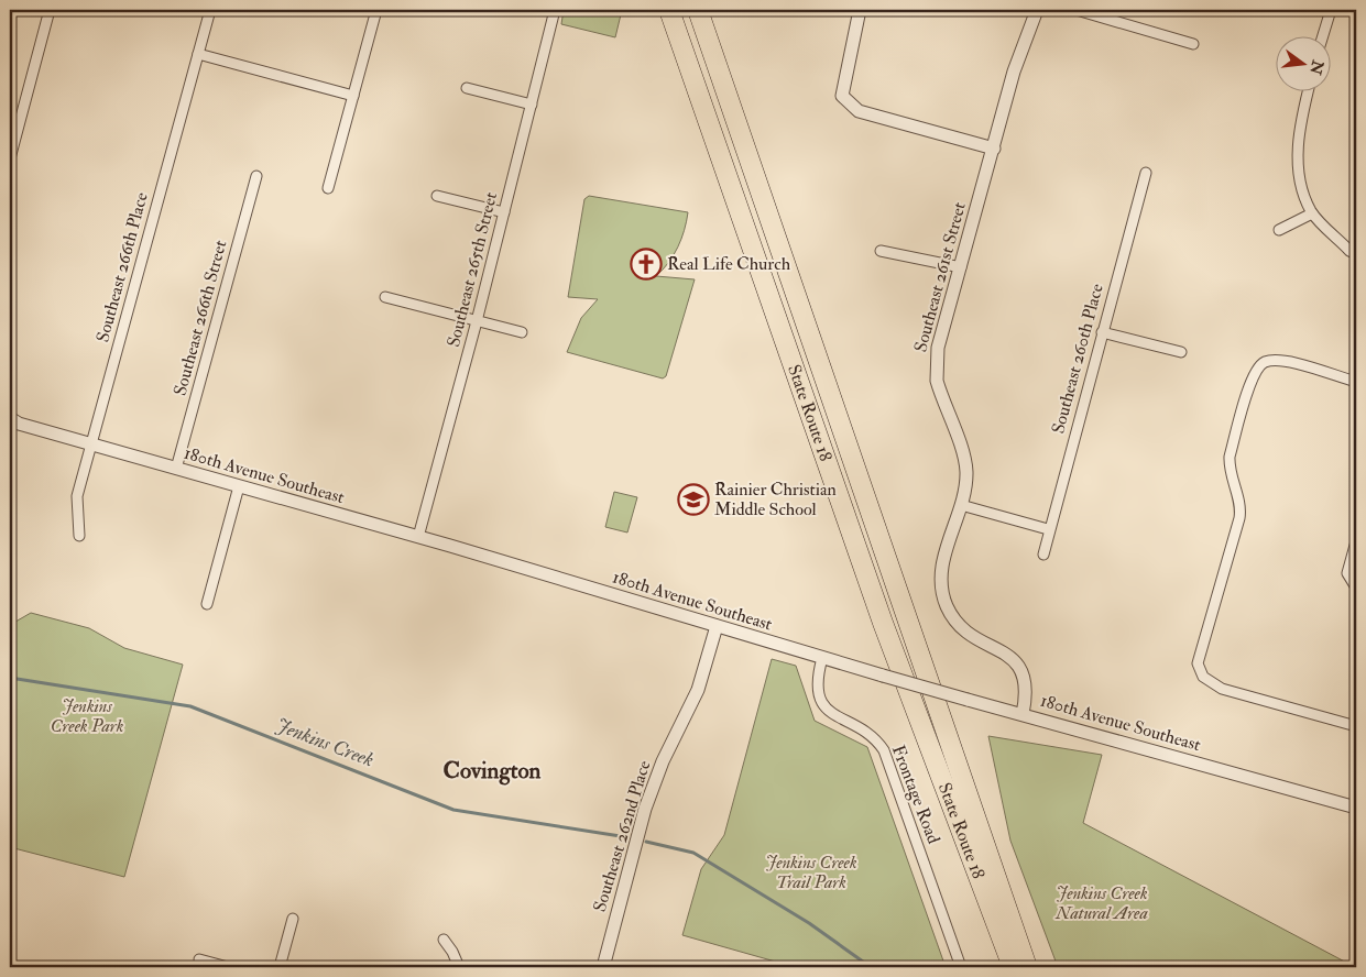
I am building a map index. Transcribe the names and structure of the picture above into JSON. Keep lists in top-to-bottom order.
{
  "streets": {
    "highway": ["State Route 18"],
    "street": [
      "Southeast 266th Place",
      "Southeast 265th Street",
      "Southeast 261st Street",
      "Southeast 266th Street",
      "Southeast 260th Place",
      "180th Avenue Southeast",
      "Frontage Road",
      "Southeast 262nd Place"
    ]
  },
  "crossings": [
    ["Southeast 266th Place", "180th Avenue Southeast"],
    ["Southeast 265th Street", "180th Avenue Southeast"],
    ["Southeast 261st Street", "180th Avenue Southeast"],
    ["Southeast 266th Street", "180th Avenue Southeast"],
    ["180th Avenue Southeast", "Frontage Road"],
    ["180th Avenue Southeast", "Southeast 262nd Place"]
  ],
  "districts": ["Covington"],
  "water": ["Jenkins Creek"],
  "parks": ["Jenkins Creek Park", "Jenkins Creek Trail Park", "Jenkins Creek Natural Area"],
  "places": {
    "church": ["Real Life Church"],
    "school or university": ["Rainier Christian Middle School"]
  },
  "north": "right"
}
